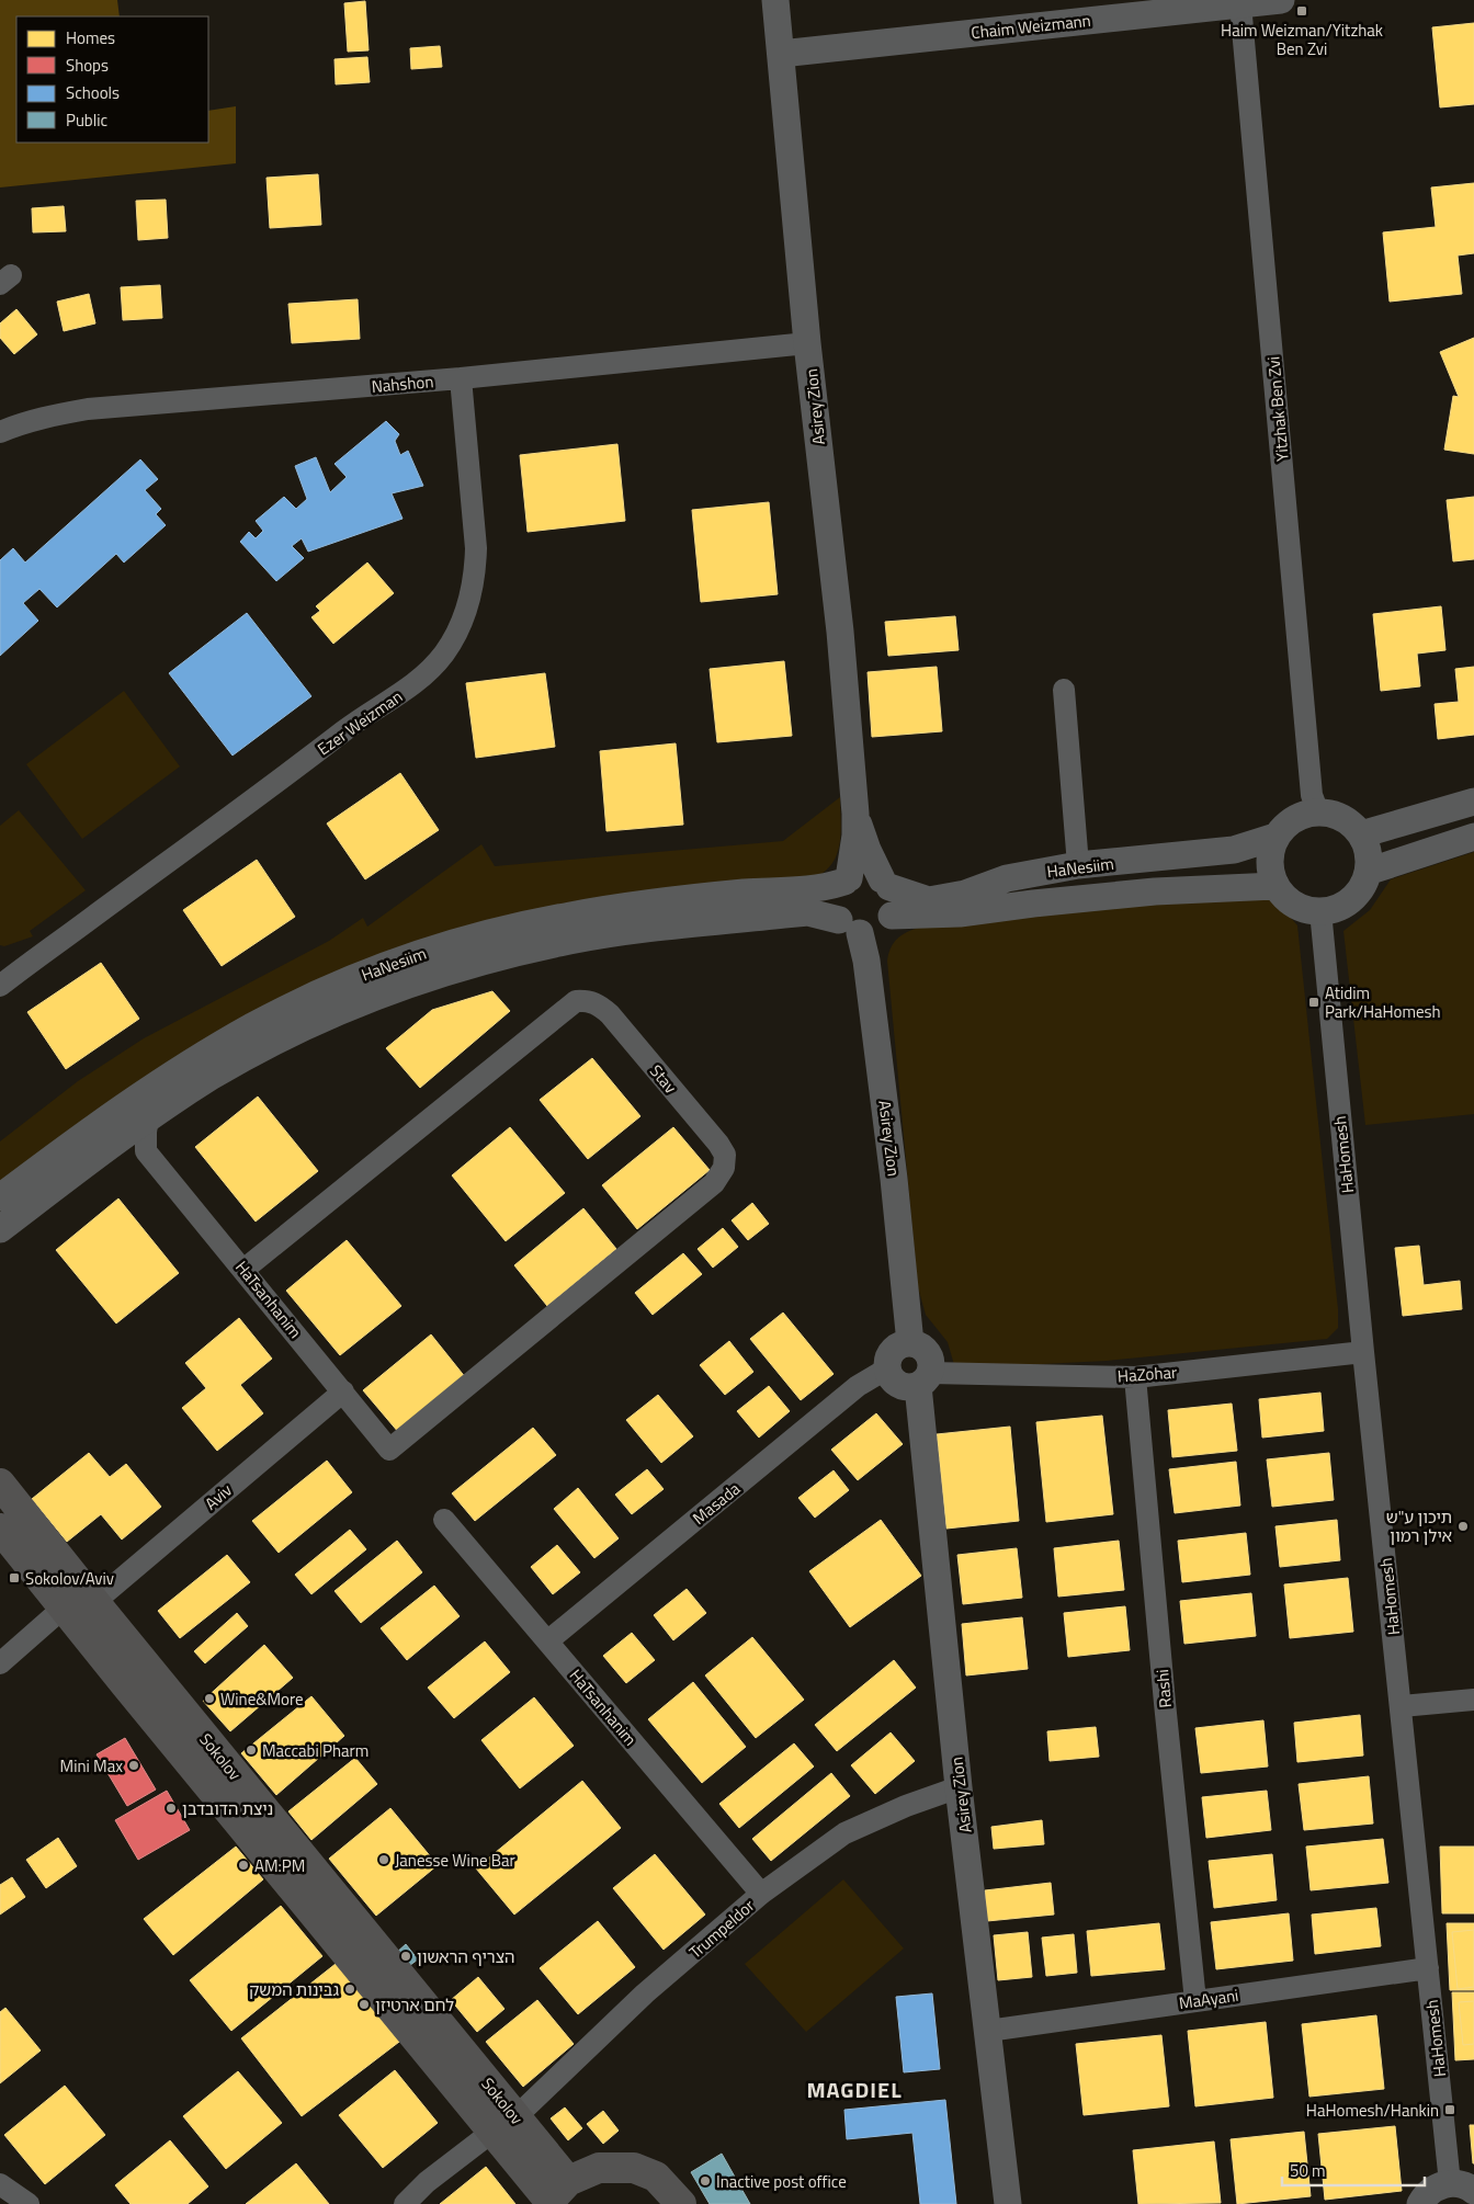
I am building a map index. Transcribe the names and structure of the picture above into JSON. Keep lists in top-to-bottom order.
{
  "streets": {
    "main road": ["Sokolov"],
    "street": [
      "Chaim Weizmann",
      "Nahshon",
      "Asirey Zion",
      "Yitzhak Ben Zvi",
      "Ezer Weizman",
      "HaNesiim",
      "Stav",
      "HaHomesh",
      "HaTsanhanim",
      "HaZohar",
      "Aviv",
      "Masada",
      "Rashi",
      "Trumpeldor",
      "MaAyani"
    ]
  },
  "crossings": [
    ["Chaim Weizmann", "Asirey Zion"],
    ["Chaim Weizmann", "Yitzhak Ben Zvi"],
    ["Nahshon", "Asirey Zion"],
    ["Nahshon", "Ezer Weizman"],
    ["Asirey Zion", "HaNesiim"],
    ["Asirey Zion", "HaZohar"],
    ["Asirey Zion", "Masada"],
    ["Asirey Zion", "Trumpeldor"],
    ["Asirey Zion", "MaAyani"],
    ["Yitzhak Ben Zvi", "HaNesiim"],
    ["Yitzhak Ben Zvi", "HaHomesh"],
    ["HaNesiim", "HaHomesh"],
    ["Stav", "HaTsanhanim"],
    ["HaHomesh", "HaZohar"],
    ["HaHomesh", "MaAyani"],
    ["HaTsanhanim", "Aviv"],
    ["HaTsanhanim", "Masada"],
    ["HaTsanhanim", "Trumpeldor"],
    ["HaZohar", "Masada"],
    ["HaZohar", "Rashi"],
    ["Aviv", "Sokolov"],
    ["Rashi", "MaAyani"],
    ["Sokolov", "Trumpeldor"]
  ],
  "districts": ["MAGDIEL"],
  "places": {
    "transit": [
      "Haim Weizman/Yitzhak Ben Zvi",
      "Atidim Park/HaHomesh",
      "Sokolov/Aviv",
      "HaHomesh/Hankin"
    ],
    "other": [
      "תיכון ע\"ש אילן רמון",
      "Wine&More",
      "Maccabi Pharm",
      "Mini Max",
      "ניצת הדובדבן",
      "Janesse Wine Bar",
      "AM:PM",
      "הצריף הראשון",
      "גבינות המשק",
      "לחם ארטיזן",
      "Inactive post office"
    ]
  },
  "legend": [
    "Homes",
    "Shops",
    "Schools",
    "Public"
  ],
  "scale_bar": "50 m"
}
